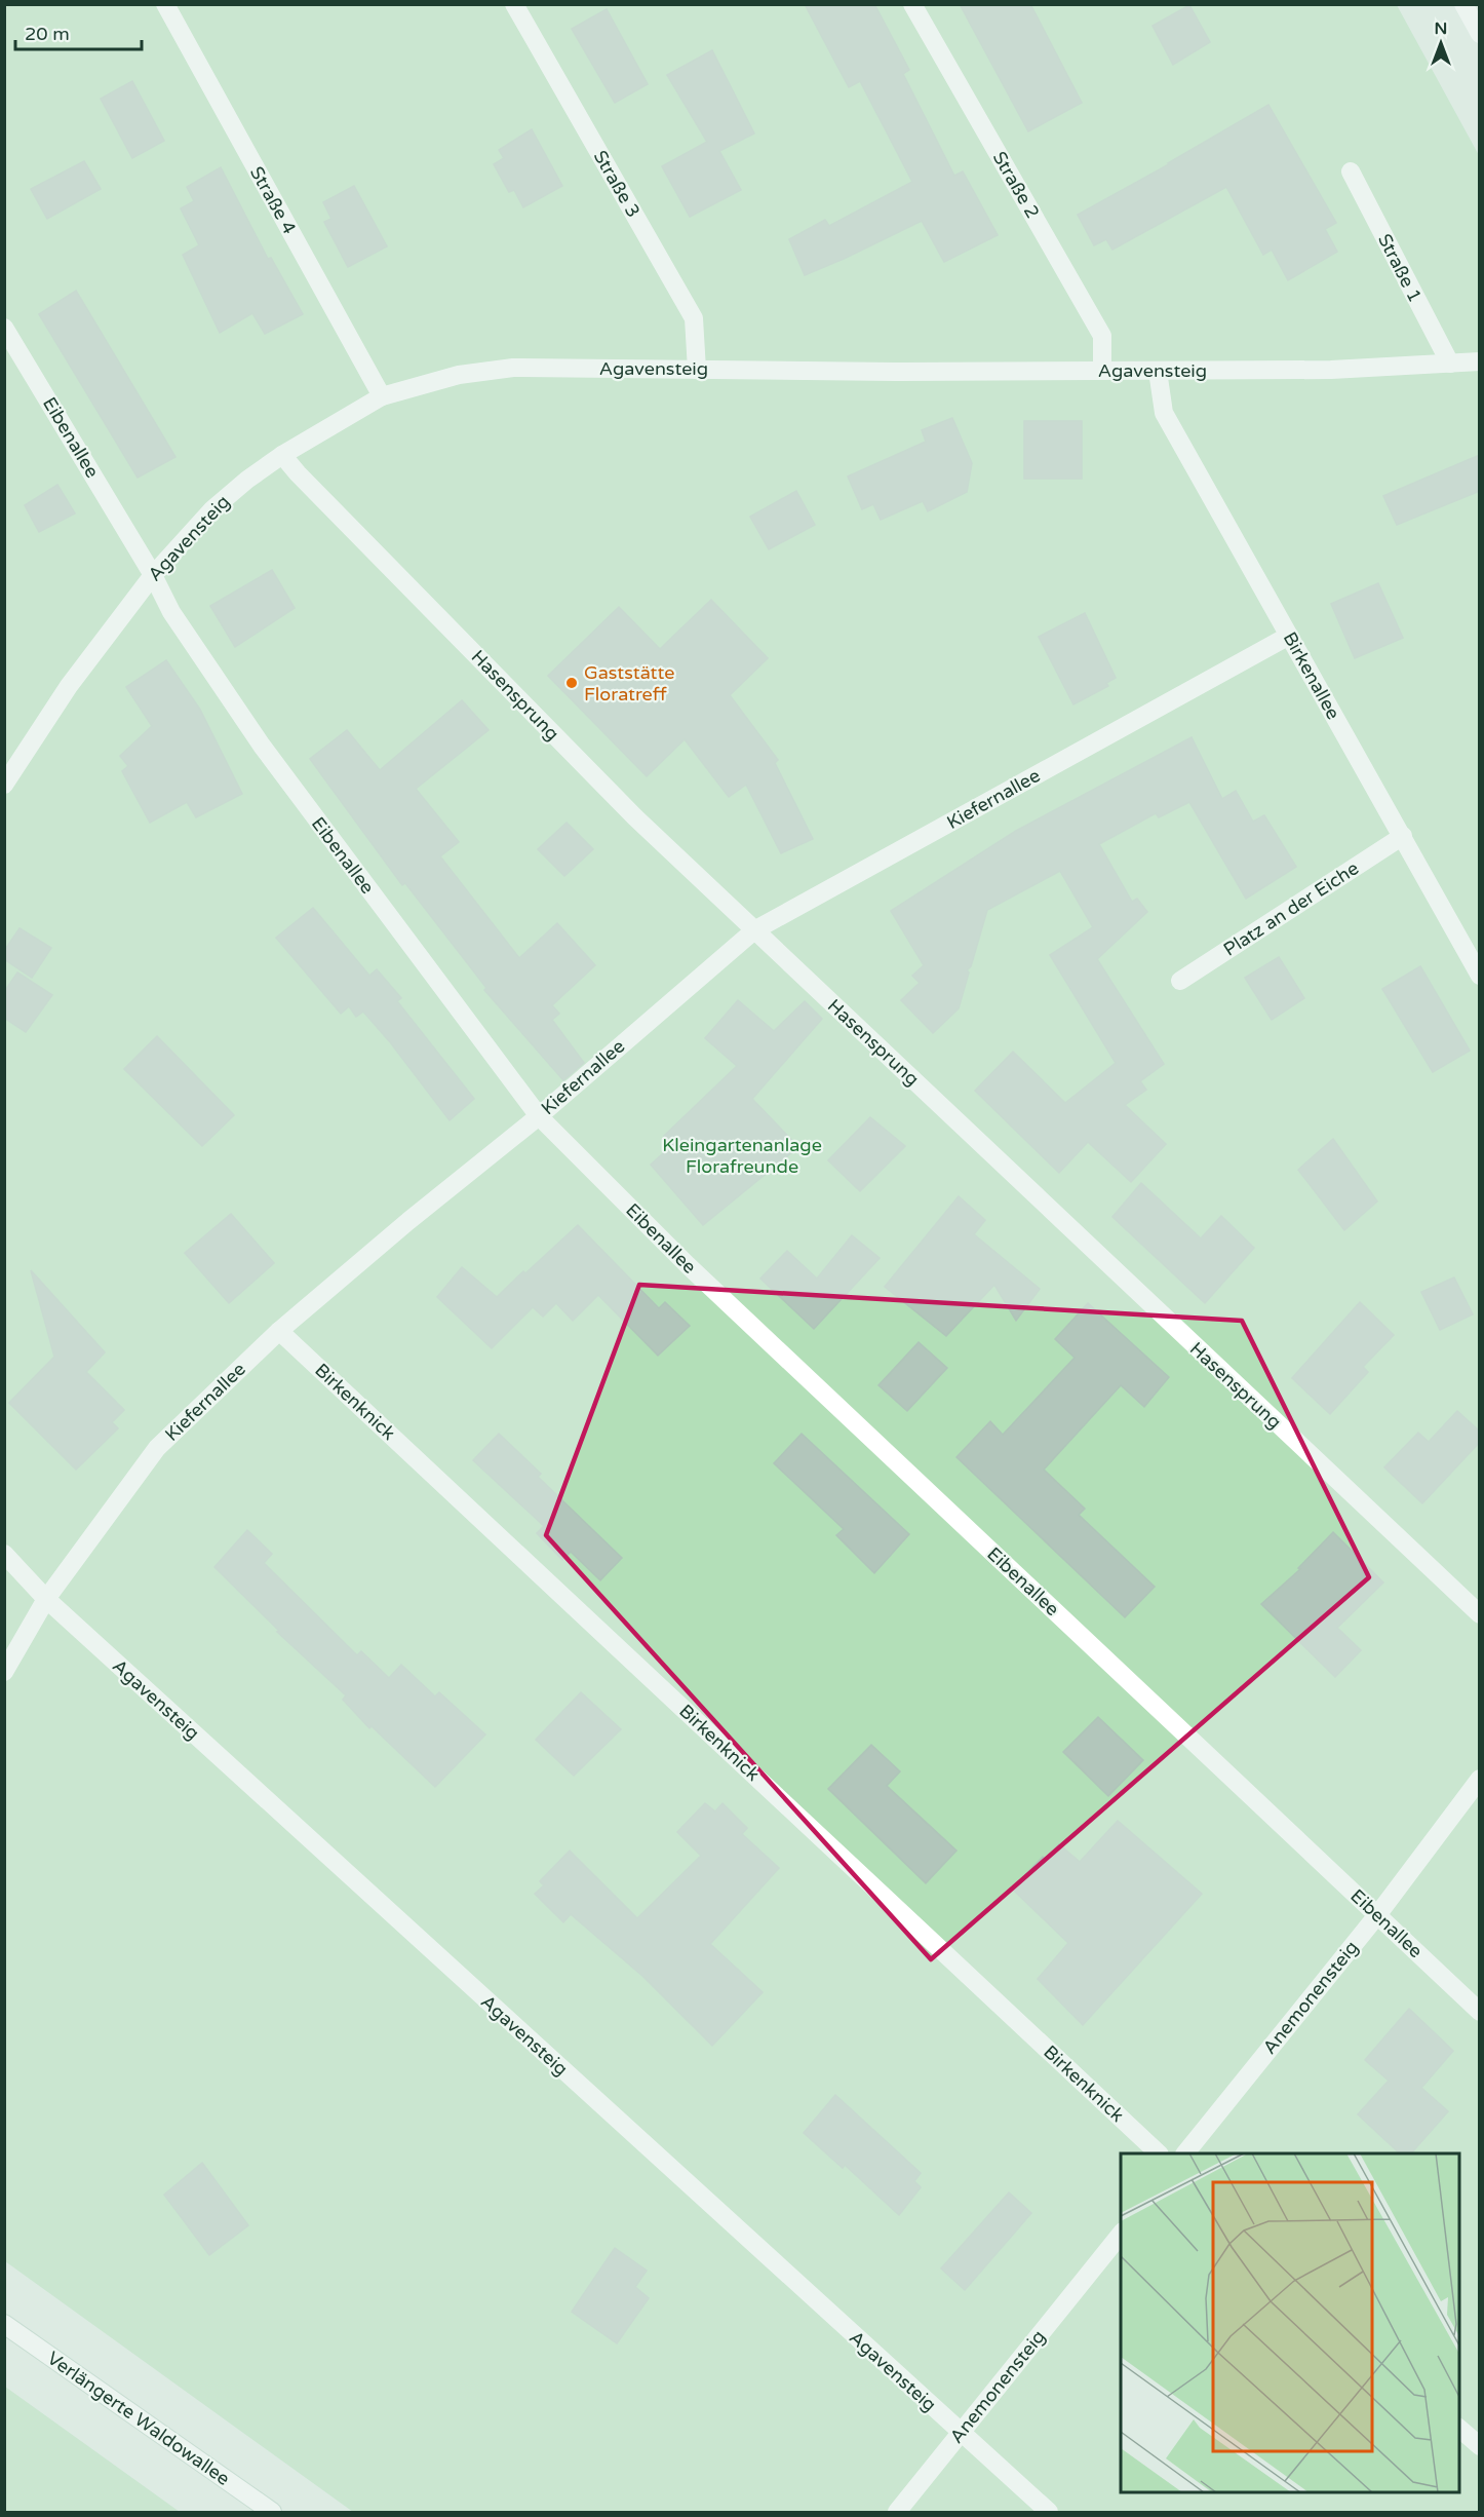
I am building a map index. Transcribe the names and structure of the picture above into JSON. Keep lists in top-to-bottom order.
{
  "streets": {
    "street": [
      "Straße 3",
      "Straße 2",
      "Straße 4",
      "Straße 1",
      "Agavensteig",
      "Eibenallee",
      "Birkenallee",
      "Hasensprung",
      "Kiefernallee",
      "Platz an der Eiche",
      "Birkenknick",
      "Anemonensteig",
      "Verlängerte Waldowallee"
    ]
  },
  "crossings": [
    ["Straße 3", "Agavensteig"],
    ["Straße 2", "Agavensteig"],
    ["Straße 4", "Agavensteig"],
    ["Straße 1", "Agavensteig"],
    ["Agavensteig", "Eibenallee"],
    ["Agavensteig", "Birkenallee"],
    ["Agavensteig", "Hasensprung"],
    ["Agavensteig", "Kiefernallee"],
    ["Agavensteig", "Anemonensteig"],
    ["Eibenallee", "Kiefernallee"],
    ["Eibenallee", "Anemonensteig"],
    ["Birkenallee", "Kiefernallee"],
    ["Birkenallee", "Platz an der Eiche"],
    ["Hasensprung", "Kiefernallee"],
    ["Kiefernallee", "Birkenknick"]
  ],
  "parks": ["Kleingartenanlage Florafreunde"],
  "places": ["Gaststätte Floratreff"],
  "scale_bar": "20 m",
  "north": "top"
}
